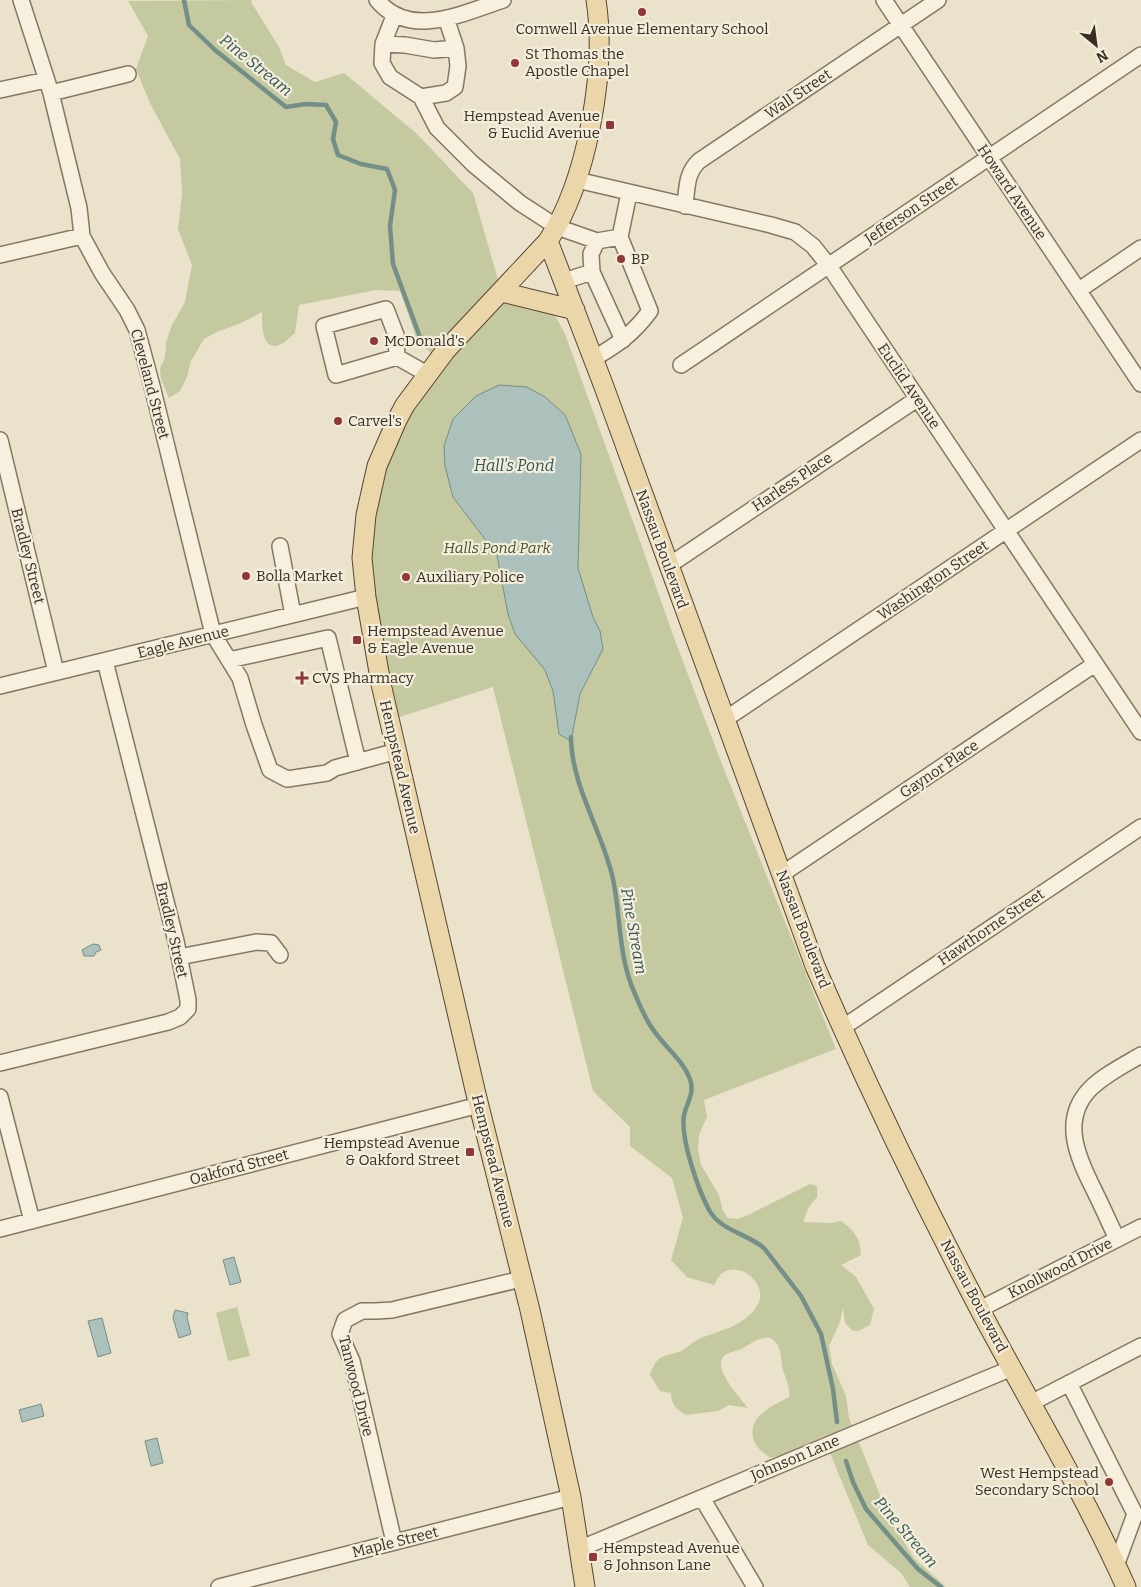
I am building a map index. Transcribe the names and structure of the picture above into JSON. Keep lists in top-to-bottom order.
{
  "streets": {
    "main road": ["Nassau Boulevard", "Hempstead Avenue"],
    "street": [
      "Wall Street",
      "Howard Avenue",
      "Jefferson Street",
      "Cleveland Street",
      "Euclid Avenue",
      "Harless Place",
      "Bradley Street",
      "Washington Street",
      "Eagle Avenue",
      "Gaynor Place",
      "Hawthorne Street",
      "Oakford Street",
      "Knollwood Drive",
      "Tanwood Drive",
      "Johnson Lane",
      "Maple Street"
    ]
  },
  "crossings": [
    ["Wall Street", "Howard Avenue"],
    ["Wall Street", "Euclid Avenue"],
    ["Howard Avenue", "Jefferson Street"],
    ["Jefferson Street", "Euclid Avenue"],
    ["Cleveland Street", "Eagle Avenue"],
    ["Euclid Avenue", "Harless Place"],
    ["Euclid Avenue", "Washington Street"],
    ["Euclid Avenue", "Hempstead Avenue"],
    ["Euclid Avenue", "Gaynor Place"],
    ["Harless Place", "Nassau Boulevard"],
    ["Nassau Boulevard", "Washington Street"],
    ["Nassau Boulevard", "Hempstead Avenue"],
    ["Nassau Boulevard", "Gaynor Place"],
    ["Nassau Boulevard", "Hawthorne Street"],
    ["Nassau Boulevard", "Knollwood Drive"],
    ["Nassau Boulevard", "Johnson Lane"],
    ["Bradley Street", "Eagle Avenue"],
    ["Eagle Avenue", "Hempstead Avenue"],
    ["Hempstead Avenue", "Oakford Street"],
    ["Hempstead Avenue", "Tanwood Drive"],
    ["Hempstead Avenue", "Johnson Lane"],
    ["Hempstead Avenue", "Maple Street"],
    ["Tanwood Drive", "Maple Street"]
  ],
  "water": ["Pine Stream", "Hall's Pond"],
  "parks": ["Halls Pond Park"],
  "places": {
    "other": [
      "Cornwell Avenue Elementary School",
      "St Thomas the Apostle Chapel",
      "BP",
      "McDonald's",
      "Carvel's",
      "Bolla Market",
      "Auxiliary Police",
      "West Hempstead Secondary School"
    ],
    "transit": [
      "Hempstead Avenue & Euclid Avenue",
      "Hempstead Avenue & Eagle Avenue",
      "Hempstead Avenue & Oakford Street",
      "Hempstead Avenue & Johnson Lane"
    ],
    "health": ["CVS Pharmacy"]
  },
  "north": "bottom right"
}
